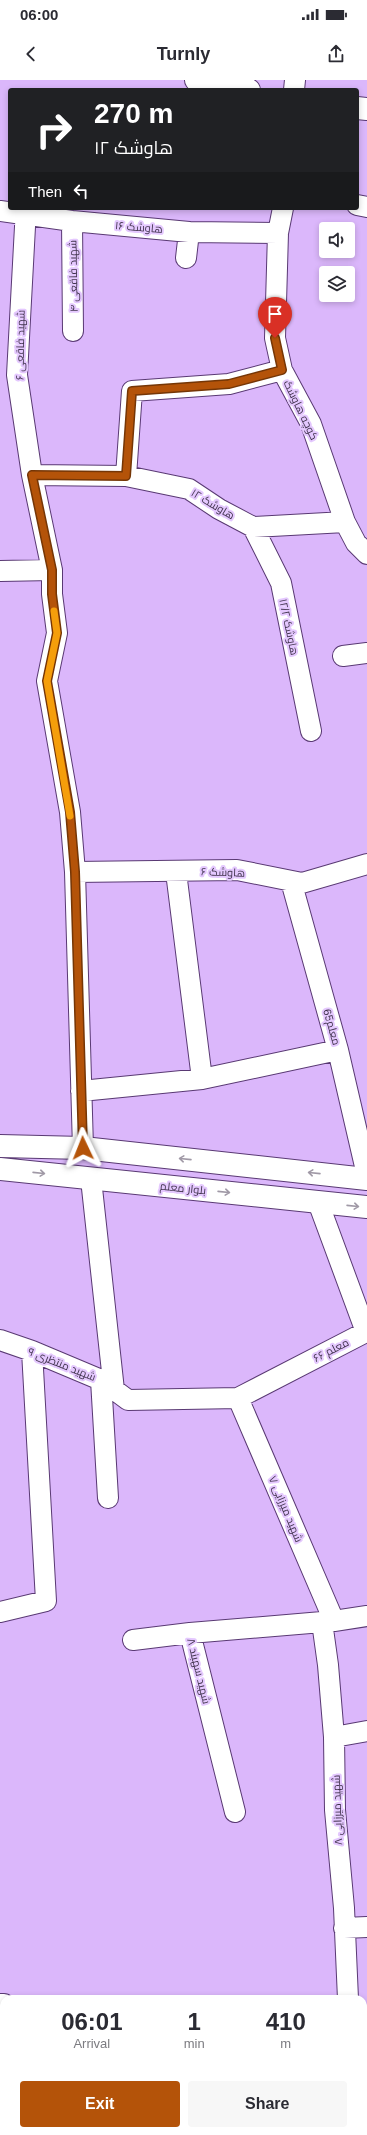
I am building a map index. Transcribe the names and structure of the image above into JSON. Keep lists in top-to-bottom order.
{
  "streets": {
    "main road": ["بلوار معلم"],
    "street": [
      "هاوشک ۱۶",
      "شهید فاقعی ۴",
      "شهید فاقعی ۶",
      "کوچه هاوشک",
      "هاوشک ۱۲",
      "هاوشک ۱۲/۲",
      "هاوشک ۶",
      "معلم65",
      "معلم ۶۶",
      "شهید منتظری ۹",
      "شهید میرزایی ۷",
      "شهید سهبند ۸",
      "شهید میرزایی ۸"
    ]
  },
  "crossings": [
    ["هاوشک ۱۶", "شهید فاقعی ۴"],
    ["هاوشک ۱۶", "شهید فاقعی ۶"],
    ["هاوشک ۱۶", "کوچه هاوشک"],
    ["شهید فاقعی ۶", "هاوشک ۱۲"],
    ["شهید فاقعی ۶", "هاوشک ۶"],
    ["هاوشک ۱۲", "هاوشک ۱۲/۲"],
    ["هاوشک ۶", "معلم65"],
    ["بلوار معلم", "معلم ۶۶"],
    ["معلم ۶۶", "شهید منتظری ۹"],
    ["معلم ۶۶", "شهید میرزایی ۷"],
    ["شهید منتظری ۹", "شهید میرزایی ۷"],
    ["شهید میرزایی ۷", "شهید سهبند ۸"],
    ["شهید میرزایی ۷", "شهید میرزایی ۸"],
    ["شهید سهبند ۸", "شهید میرزایی ۸"]
  ],
  "page": {
    "status": "06:00",
    "header": "Turnly",
    "turn": ["270 m", "هاوشک ۱۲"],
    "then": "Then",
    "eta": [
      "06:01",
      "Arrival",
      "1",
      "min",
      "410",
      "m"
    ],
    "buttons": ["Exit", "Share"]
  }
}
